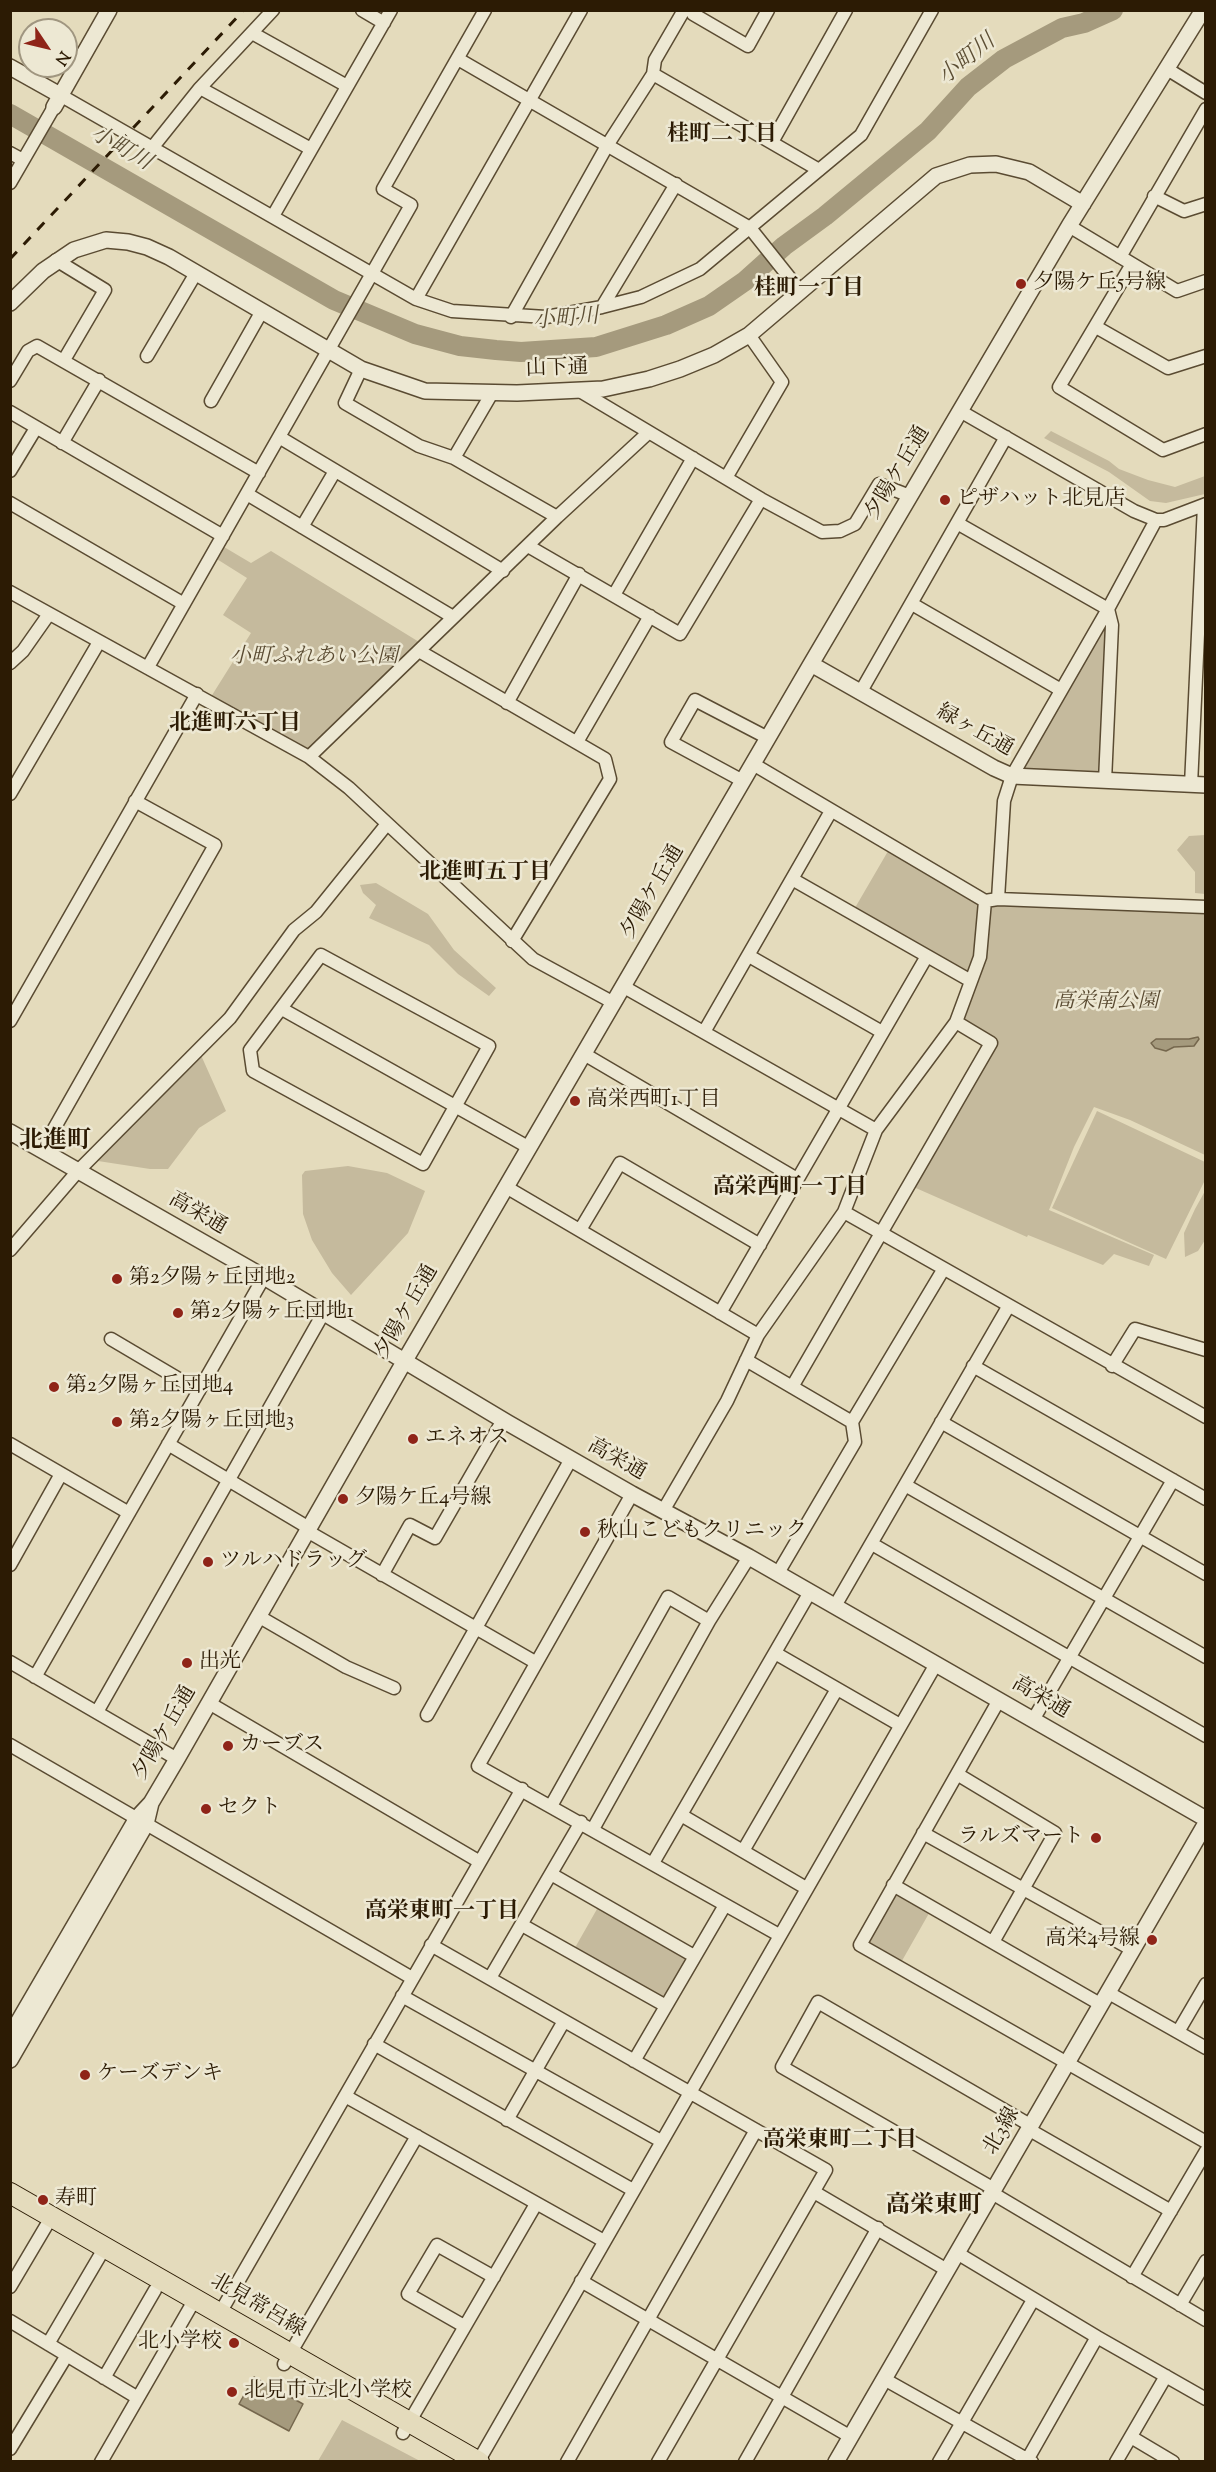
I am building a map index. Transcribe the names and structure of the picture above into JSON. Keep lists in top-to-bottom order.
{
  "streets": {
    "main road": ["北見常呂線"],
    "street": [
      "山下通",
      "夕陽ケ丘通",
      "緑ヶ丘通",
      "高栄通",
      "北3線"
    ]
  },
  "crossings": [
    ["山下通", "夕陽ケ丘通"],
    ["夕陽ケ丘通", "緑ヶ丘通"],
    ["夕陽ケ丘通", "高栄通"],
    ["高栄通", "北3線"]
  ],
  "districts": [
    "桂町二丁目",
    "桂町一丁目",
    "北進町六丁目",
    "北進町五丁目",
    "北進町",
    "高栄西町一丁目",
    "高栄東町一丁目",
    "高栄東町二丁目",
    "高栄東町"
  ],
  "water": ["小町川"],
  "parks": ["小町ふれあい公園", "高栄南公園"],
  "places": [
    "夕陽ケ丘5号線",
    "ピザハット北見店",
    "高栄西町1丁目",
    "第2夕陽ヶ丘団地2",
    "第2夕陽ヶ丘団地1",
    "第2夕陽ヶ丘団地4",
    "第2夕陽ヶ丘団地3",
    "エネオス",
    "夕陽ケ丘4号線",
    "秋山こどもクリニック",
    "ツルハドラッグ",
    "出光",
    "カーブス",
    "セクト",
    "ラルズマート",
    "高栄4号線",
    "ケーズデンキ",
    "寿町",
    "北小学校",
    "北見市立北小学校"
  ],
  "north": "bottom right"
}
